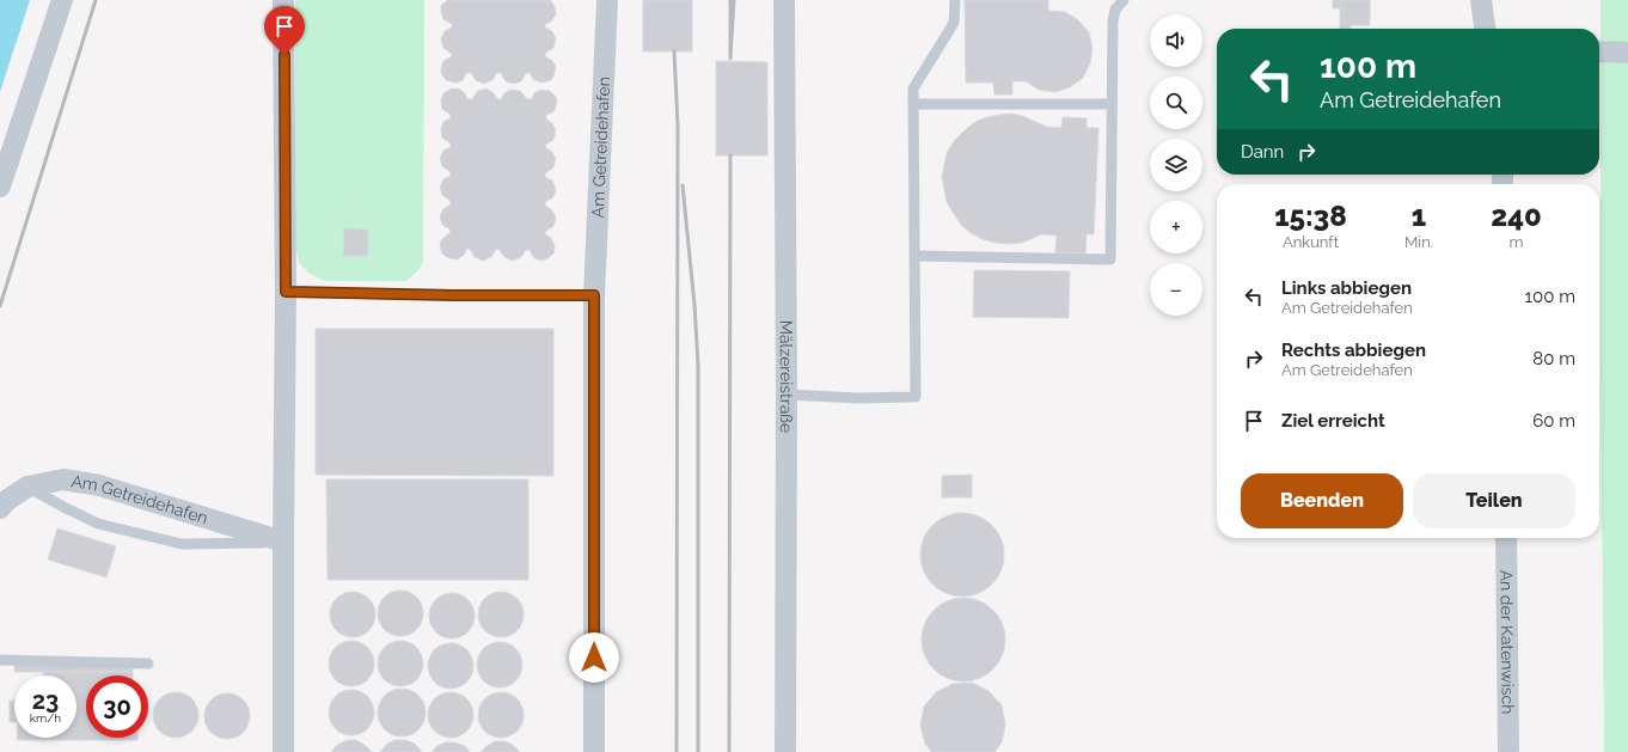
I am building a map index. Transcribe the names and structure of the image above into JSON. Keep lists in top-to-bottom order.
{
  "streets": {
    "street": ["Am Getreidehafen", "Mälzereistraße", "An der Katenwisch"]
  },
  "page": {
    "map_buttons": ["+", "−"],
    "turn": ["100 m", "Am Getreidehafen"],
    "then": "Dann",
    "eta": [
      "15:38",
      "Ankunft",
      "1",
      "Min.",
      "240",
      "m"
    ],
    "list": [
      {
        "name": "Links abbiegen",
        "note": "Am Getreidehafen",
        "value": "100 m"
      },
      {
        "name": "Rechts abbiegen",
        "note": "Am Getreidehafen",
        "value": "80 m"
      },
      {
        "name": "Ziel erreicht",
        "value": "60 m"
      }
    ],
    "buttons": ["Beenden", "Teilen"],
    "speed": "23 km/h",
    "limit": "30"
  }
}
